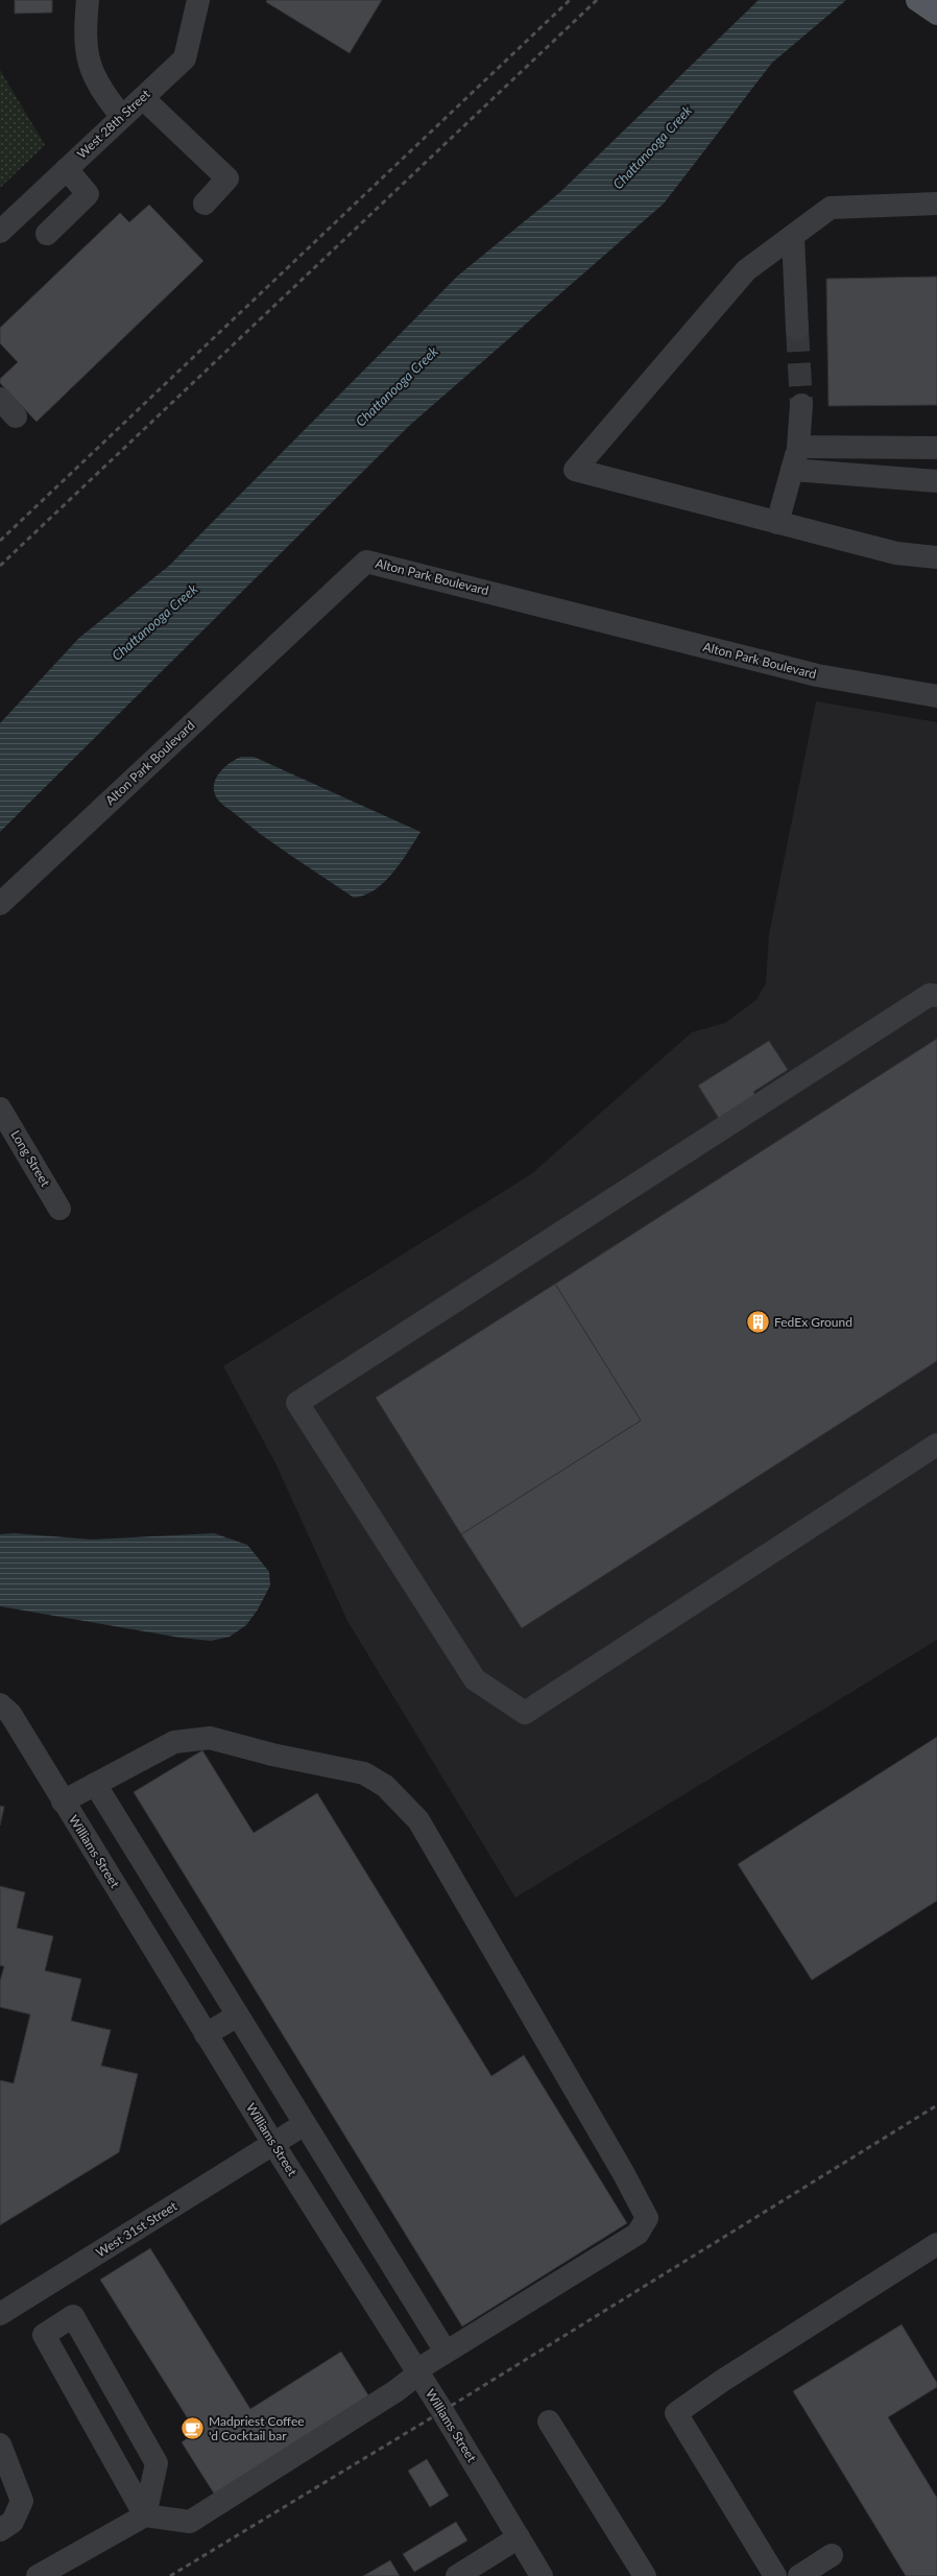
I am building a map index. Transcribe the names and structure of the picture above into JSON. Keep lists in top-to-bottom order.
{
  "streets": {
    "street": [
      "West 28th Street",
      "Alton Park Boulevard",
      "Long Street",
      "Williams Street",
      "West 31st Street"
    ]
  },
  "crossings": [
    ["Williams Street", "West 31st Street"]
  ],
  "water": ["Chattanooga Creek"],
  "places": {
    "building": ["FedEx Ground"],
    "cafe": ["Madpriest Coffee 'd Cocktail bar"]
  }
}
